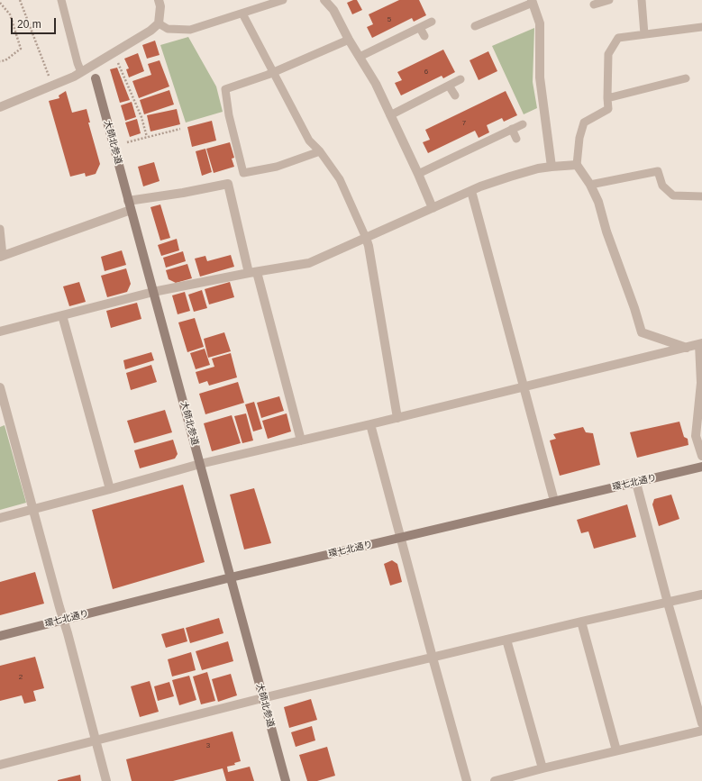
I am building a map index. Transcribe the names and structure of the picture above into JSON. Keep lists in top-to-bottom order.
{
  "streets": {
    "street": ["大師北参道", "環七北通り"]
  },
  "crossings": [
    ["大師北参道", "環七北通り"]
  ],
  "house_numbers": [
    "5",
    "6",
    "7",
    "2",
    "3"
  ],
  "scale_bar": "20 m"
}
